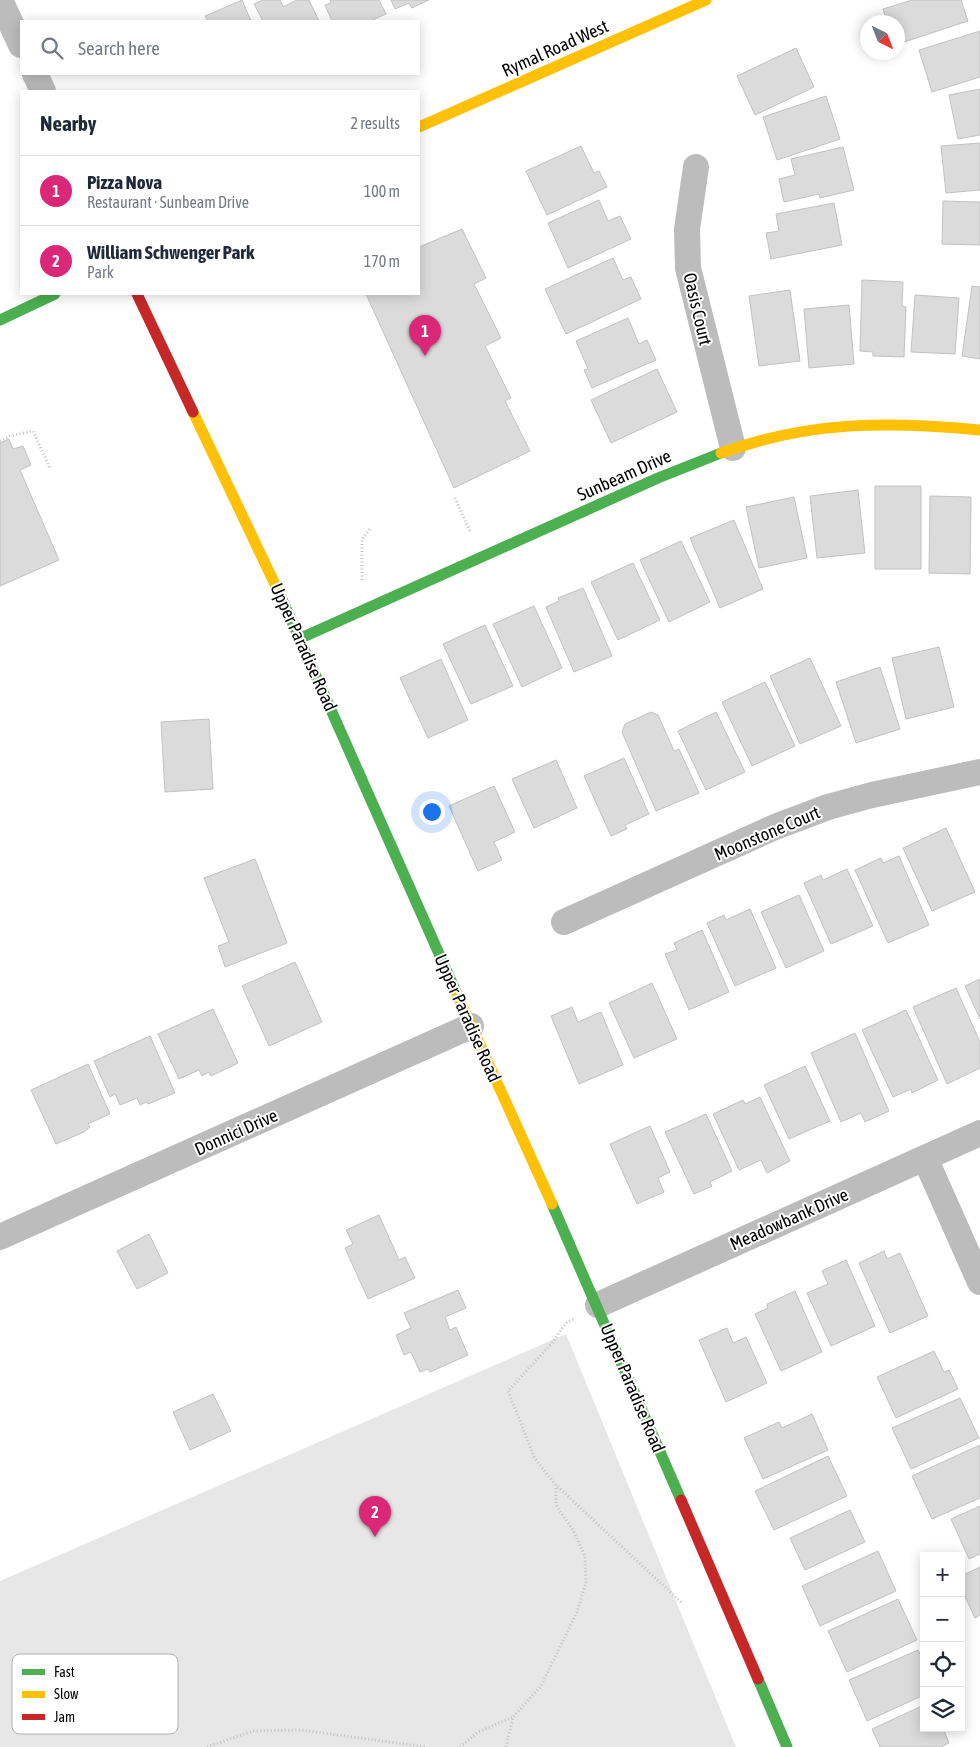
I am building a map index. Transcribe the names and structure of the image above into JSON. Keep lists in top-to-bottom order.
{
  "streets": {
    "main road": ["Rymal Road West", "Sunbeam Drive", "Upper Paradise Road"],
    "street": [
      "Oasis Court",
      "Moonstone Court",
      "Donnici Drive",
      "Meadowbank Drive"
    ]
  },
  "crossings": [
    ["Oasis Court", "Sunbeam Drive"],
    ["Sunbeam Drive", "Upper Paradise Road"],
    ["Upper Paradise Road", "Donnici Drive"],
    ["Upper Paradise Road", "Meadowbank Drive"]
  ],
  "legend": ["Fast", "Slow", "Jam"],
  "north": "bottom right",
  "page": {
    "search": "Search here",
    "heading": ["Nearby", "2 results"],
    "list": [
      {
        "mark": "1",
        "name": "Pizza Nova",
        "note": "Restaurant · Sunbeam Drive",
        "value": "100 m"
      },
      {
        "mark": "2",
        "name": "William Schwenger Park",
        "note": "Park",
        "value": "170 m"
      }
    ],
    "pins": ["1", "2"],
    "map_buttons": ["+", "−"]
  }
}
